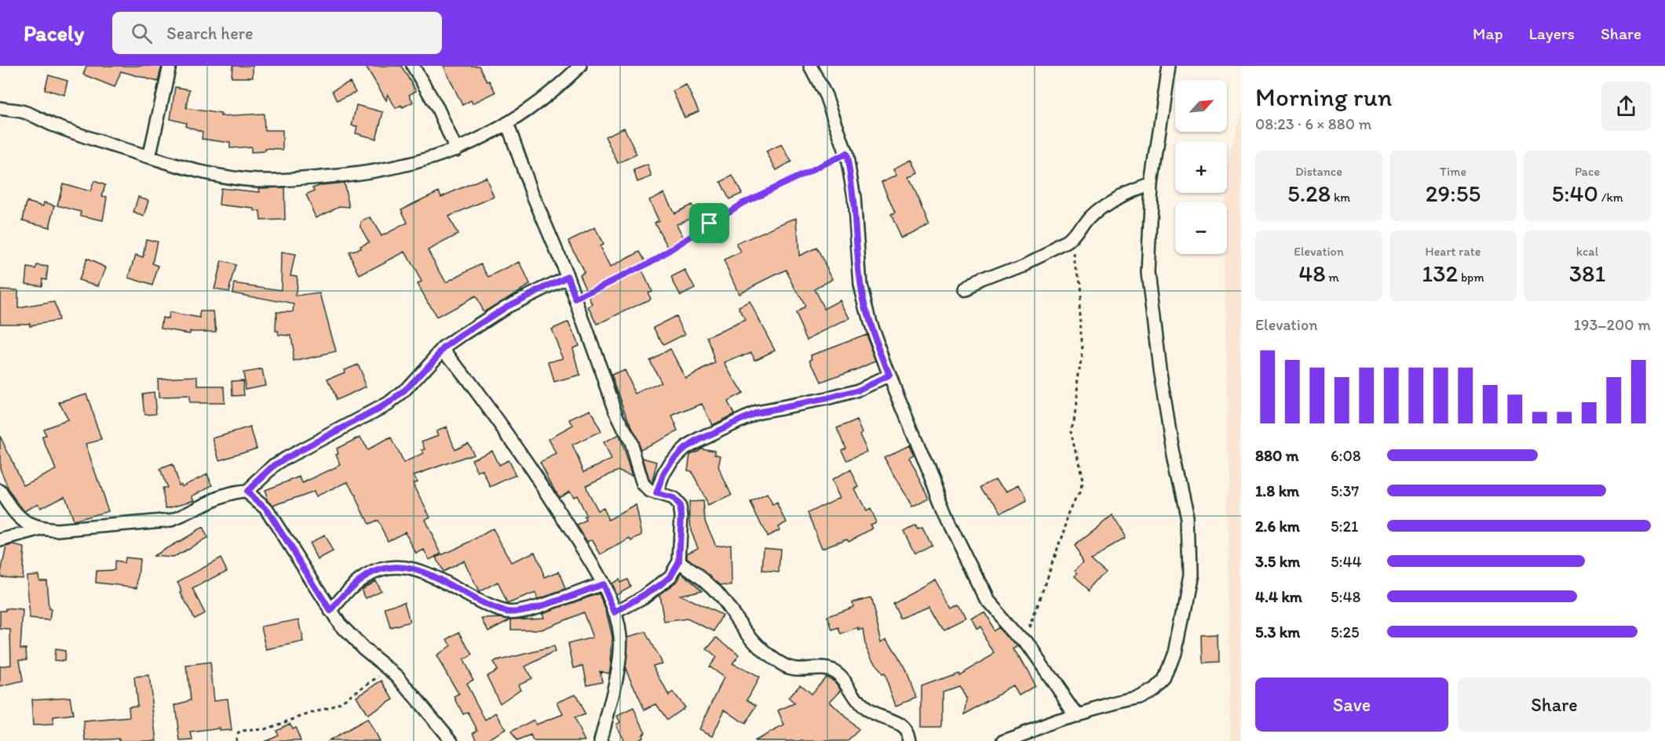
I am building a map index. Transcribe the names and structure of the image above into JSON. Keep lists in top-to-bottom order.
{
  "north": "top right",
  "page": {
    "header": "Pacely",
    "search": "Search here",
    "nav": ["Map", "Layers", "Share"],
    "heading": ["Morning run", "08:23 · 6 × 880 m"],
    "map_buttons": ["+", "−"],
    "stats": [
      ["Distance", "5.28 km"],
      ["Time", "29:55"],
      ["Pace", "5:40 /km"],
      ["Elevation", "48 m"],
      ["Heart rate", "132 bpm"],
      ["kcal", "381"]
    ],
    "chart": ["Elevation", "193–200 m"],
    "list": [
      {
        "name": "880 m",
        "note": "6:08"
      },
      {
        "name": "1.8 km",
        "note": "5:37"
      },
      {
        "name": "2.6 km",
        "note": "5:21"
      },
      {
        "name": "3.5 km",
        "note": "5:44"
      },
      {
        "name": "4.4 km",
        "note": "5:48"
      },
      {
        "name": "5.3 km",
        "note": "5:25"
      }
    ],
    "buttons": ["Save", "Share"]
  }
}
